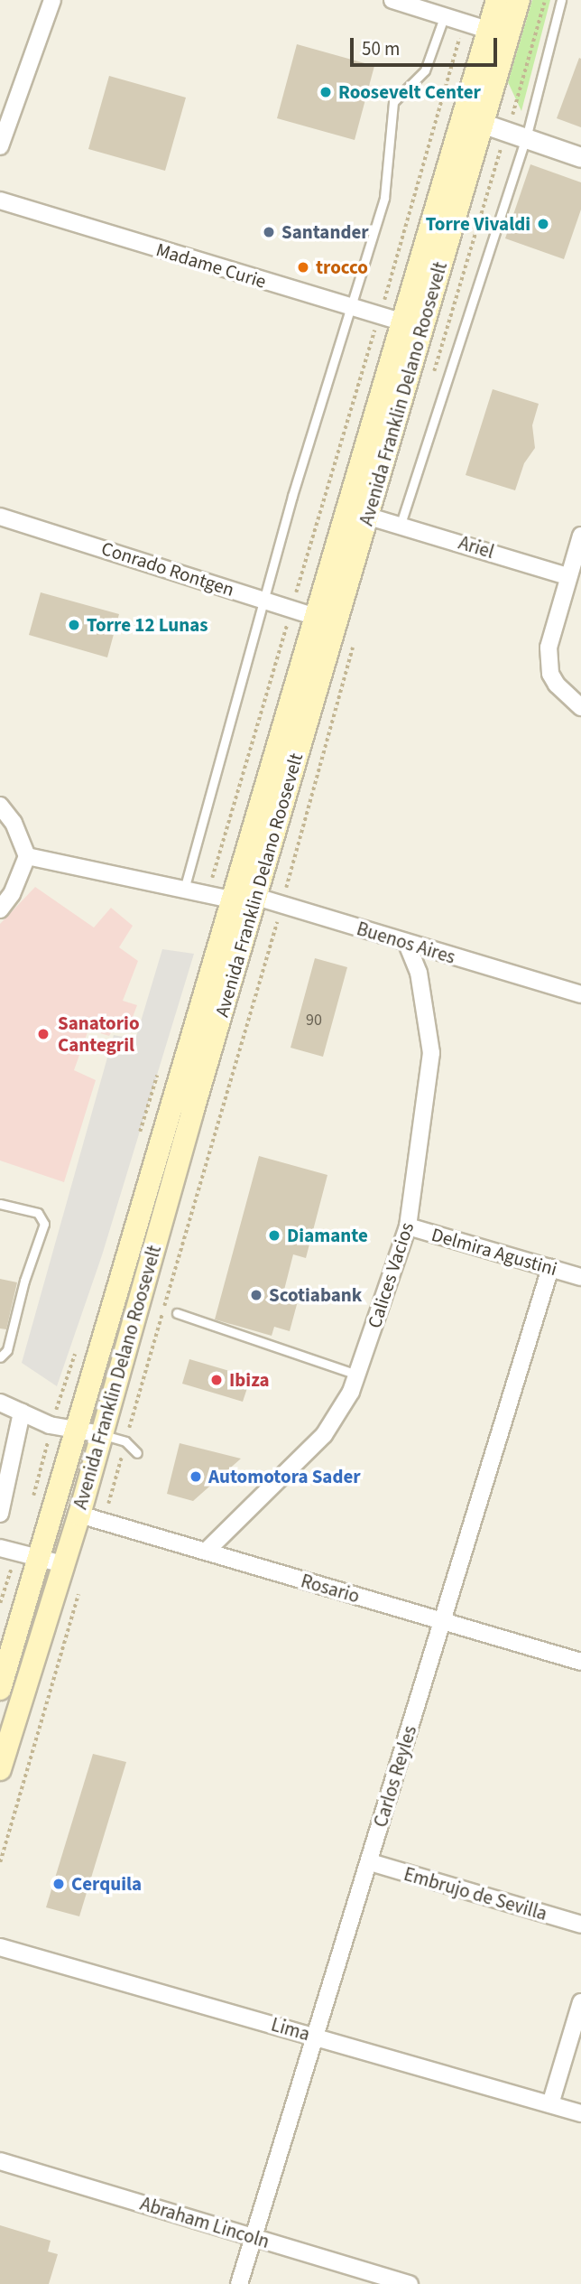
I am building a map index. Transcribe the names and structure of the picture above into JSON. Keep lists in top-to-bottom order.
{
  "streets": {
    "main road": ["Avenida Franklin Delano Roosevelt"],
    "street": [
      "Madame Curie",
      "Ariel",
      "Conrado Rontgen",
      "Buenos Aires",
      "Delmira Agustini",
      "Calices Vacios",
      "Rosario",
      "Carlos Reyles",
      "Embrujo de Sevilla",
      "Lima",
      "Abraham Lincoln"
    ]
  },
  "crossings": [
    ["Madame Curie", "Avenida Franklin Delano Roosevelt"],
    ["Avenida Franklin Delano Roosevelt", "Ariel"],
    ["Avenida Franklin Delano Roosevelt", "Conrado Rontgen"],
    ["Avenida Franklin Delano Roosevelt", "Buenos Aires"],
    ["Avenida Franklin Delano Roosevelt", "Rosario"],
    ["Buenos Aires", "Calices Vacios"],
    ["Delmira Agustini", "Calices Vacios"],
    ["Delmira Agustini", "Carlos Reyles"],
    ["Calices Vacios", "Rosario"],
    ["Rosario", "Carlos Reyles"],
    ["Carlos Reyles", "Embrujo de Sevilla"],
    ["Carlos Reyles", "Lima"],
    ["Carlos Reyles", "Abraham Lincoln"]
  ],
  "places": [
    "Roosevelt Center",
    "Torre Vivaldi",
    "Santander",
    "trocco",
    "Torre 12 Lunas",
    "Sanatorio Cantegril",
    "Diamante",
    "Scotiabank",
    "Ibiza",
    "Automotora Sader",
    "Cerquila"
  ],
  "house_numbers": ["90"],
  "scale_bar": "50 m"
}
